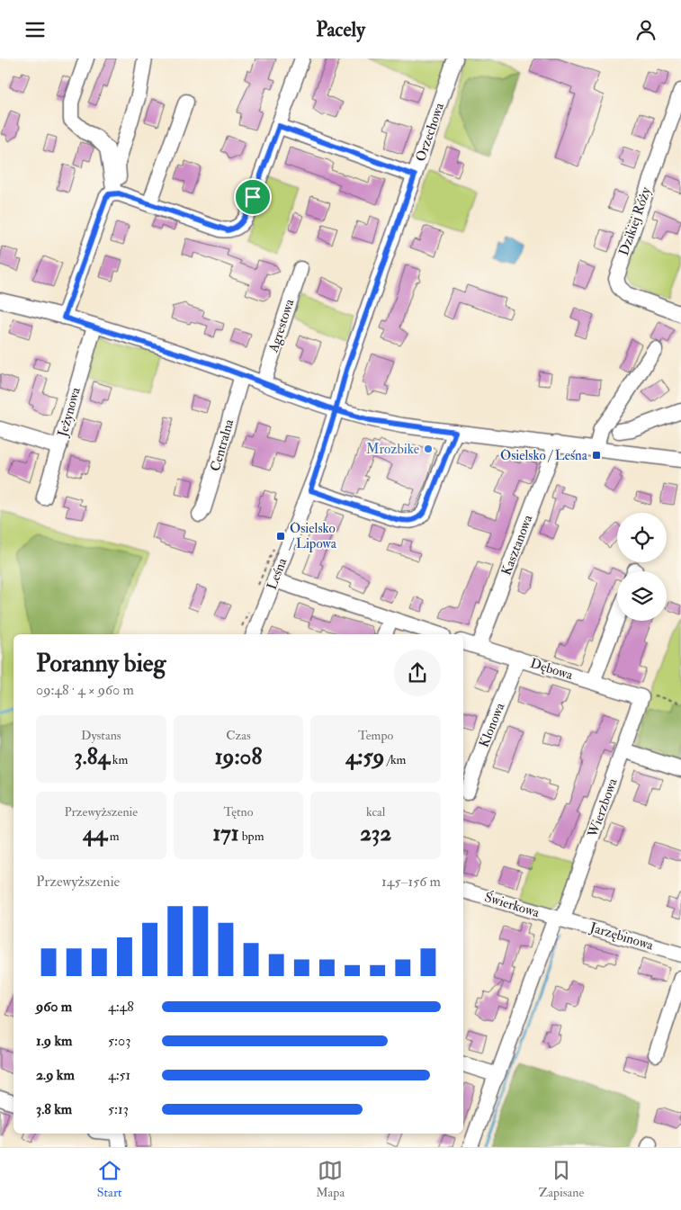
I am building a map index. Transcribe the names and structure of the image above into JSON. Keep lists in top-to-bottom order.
{
  "streets": {
    "street": [
      "Orzechowa",
      "Dzikiej Róży",
      "Agrestowa",
      "Jeżynowa",
      "Centralna",
      "Kasztanowa",
      "Leśna",
      "Dębowa",
      "Klonowa",
      "Wierzbowa",
      "Świerkowa",
      "Jarzębinowa"
    ]
  },
  "crossings": [
    ["Orzechowa", "Leśna"],
    ["Kasztanowa", "Dębowa"],
    ["Dębowa", "Klonowa"],
    ["Dębowa", "Wierzbowa"],
    ["Wierzbowa", "Świerkowa"],
    ["Wierzbowa", "Jarzębinowa"],
    ["Świerkowa", "Jarzębinowa"]
  ],
  "places": {
    "other": ["Mrozbike"],
    "transit": ["Osielsko / Leśna", "Osielsko / Lipowa"]
  },
  "page": {
    "header": "Pacely",
    "heading": ["Poranny bieg", "09:48 · 4 × 960 m"],
    "stats": [
      ["Dystans", "3.84 km"],
      ["Czas", "19:08"],
      ["Tempo", "4:59 /km"],
      ["Przewyższenie", "44 m"],
      ["Tętno", "171 bpm"],
      ["kcal", "232"]
    ],
    "chart": ["Przewyższenie", "145–156 m"],
    "list": [
      {
        "name": "960 m",
        "note": "4:48"
      },
      {
        "name": "1.9 km",
        "note": "5:03"
      },
      {
        "name": "2.9 km",
        "note": "4:51"
      },
      {
        "name": "3.8 km",
        "note": "5:13"
      }
    ],
    "tabs": ["Start", "Mapa", "Zapisane"]
  }
}
